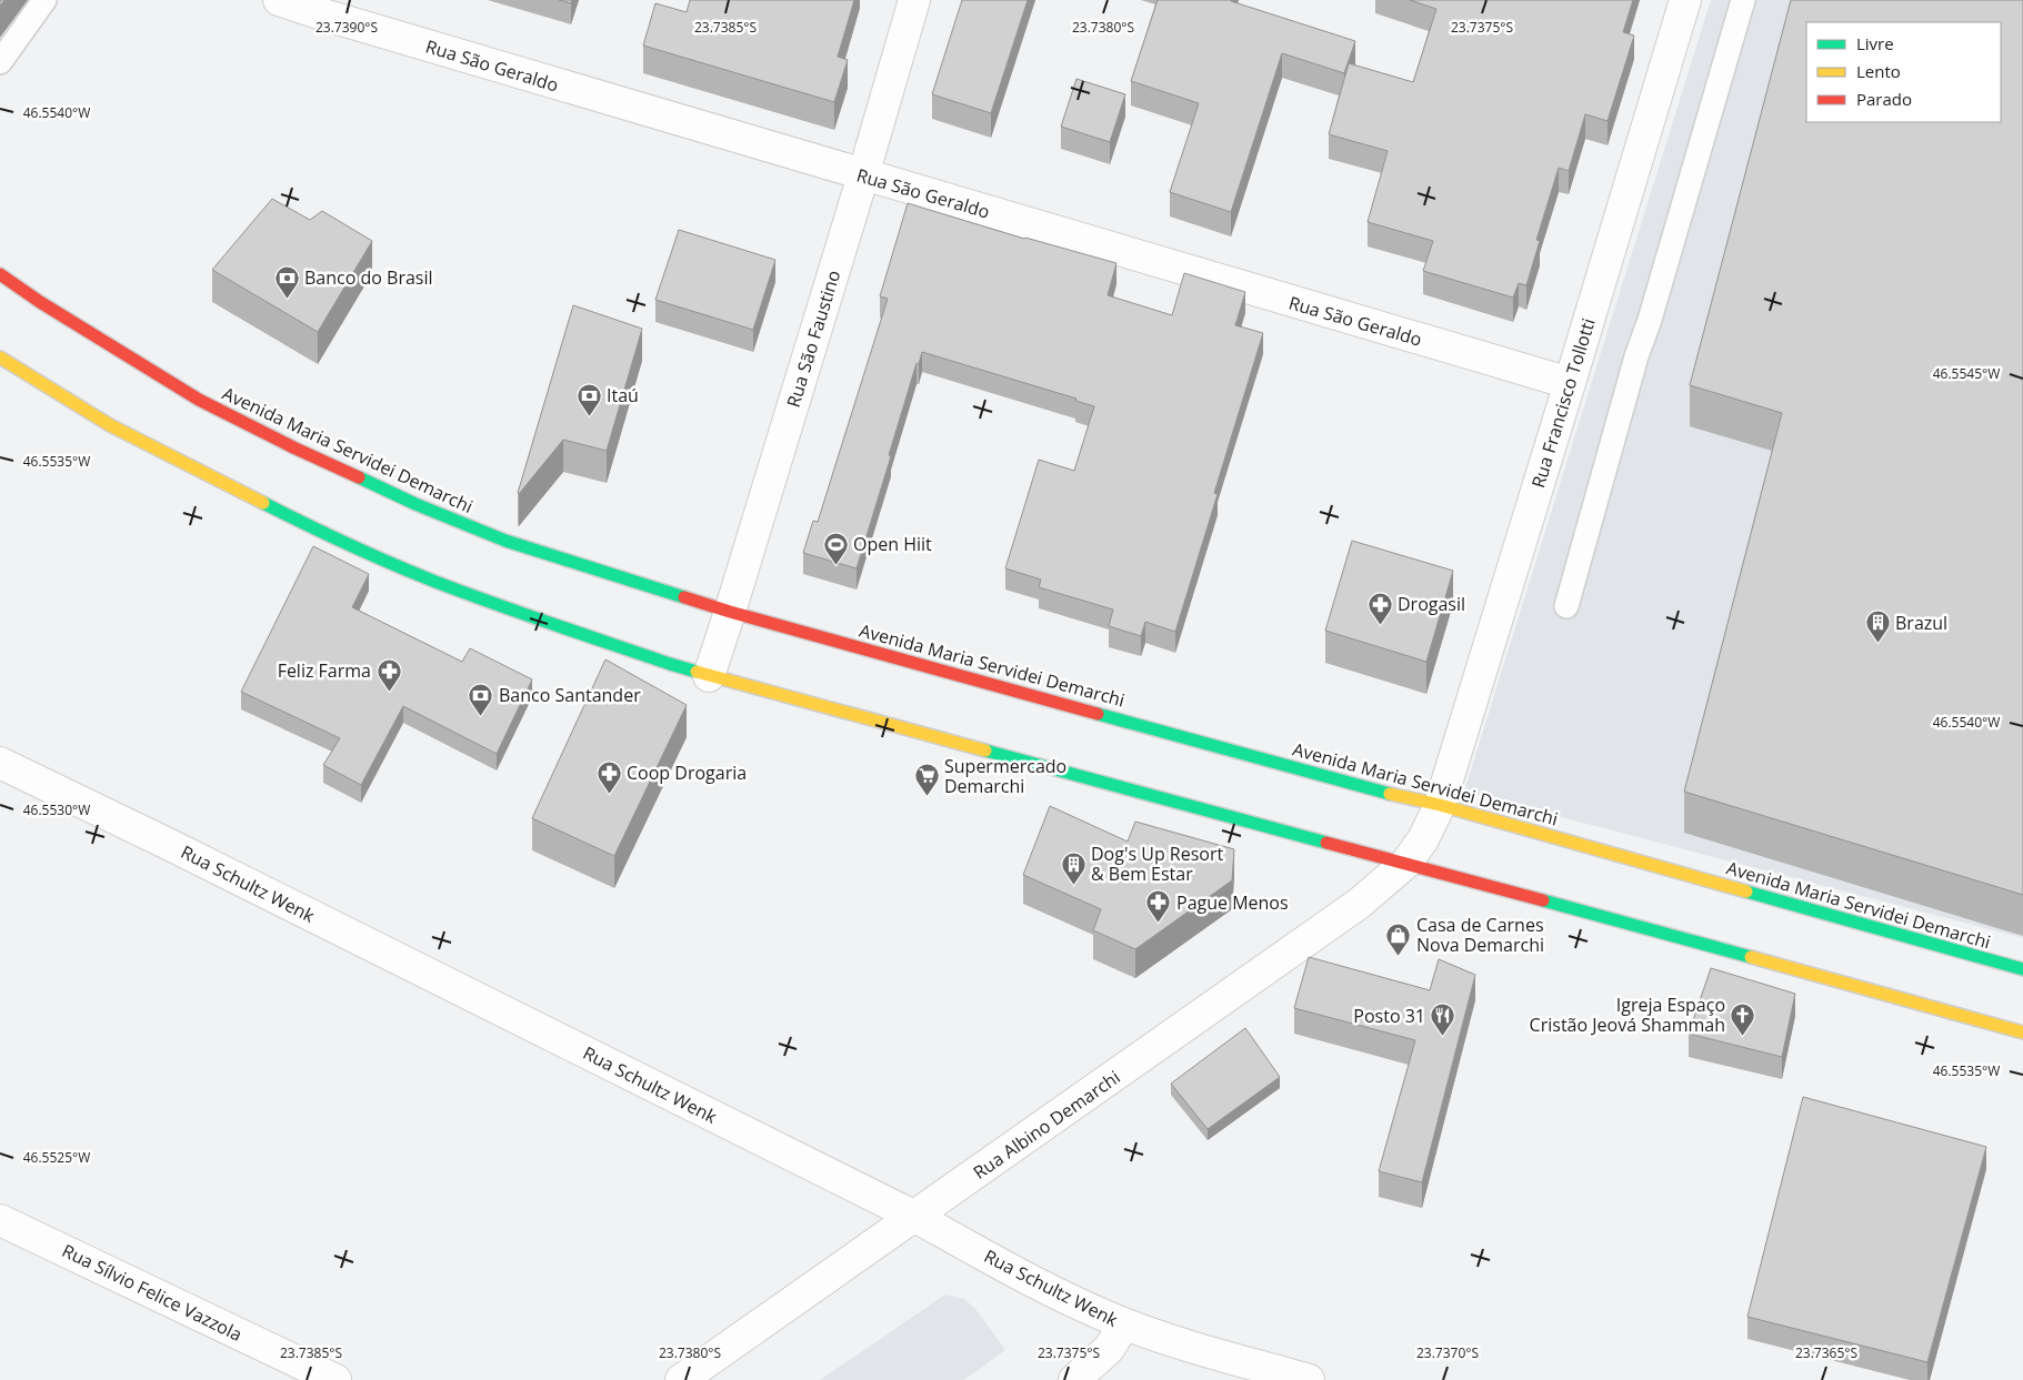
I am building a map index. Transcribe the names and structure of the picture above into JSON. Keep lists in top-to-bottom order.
{
  "streets": {
    "main road": ["Avenida Maria Servidei Demarchi"],
    "street": [
      "Rua São Geraldo",
      "Rua São Faustino",
      "Rua Francisco Tollotti",
      "Rua Schultz Wenk",
      "Rua Albino Demarchi",
      "Rua Sílvio Felice Vazzola"
    ]
  },
  "crossings": [
    ["Rua São Geraldo", "Rua São Faustino"],
    ["Rua São Geraldo", "Rua Francisco Tollotti"],
    ["Rua São Faustino", "Avenida Maria Servidei Demarchi"],
    ["Rua Francisco Tollotti", "Avenida Maria Servidei Demarchi"],
    ["Rua Francisco Tollotti", "Rua Albino Demarchi"],
    ["Rua Schultz Wenk", "Rua Albino Demarchi"]
  ],
  "places": {
    "bank": ["Banco do Brasil", "Itaú", "Banco Santander"],
    "sports": ["Open Hiit"],
    "pharmacy": [
      "Drogasil",
      "Feliz Farma",
      "Coop Drogaria",
      "Pague Menos"
    ],
    "building": ["Brazul", "Dog's Up Resort & Bem Estar"],
    "supermarket": ["Supermercado Demarchi"],
    "shop": ["Casa de Carnes Nova Demarchi"],
    "church": ["Igreja Espaço Cristão Jeová Shammah"],
    "restaurant": ["Posto 31"]
  },
  "legend": ["Livre", "Lento", "Parado"],
  "coordinates": [
    "23.7390°S",
    "23.7385°S",
    "23.7380°S",
    "23.7375°S",
    "46.5540°W",
    "46.5545°W",
    "46.5535°W",
    "46.5530°W",
    "46.5525°W",
    "23.7370°S",
    "23.7365°S"
  ]
}
